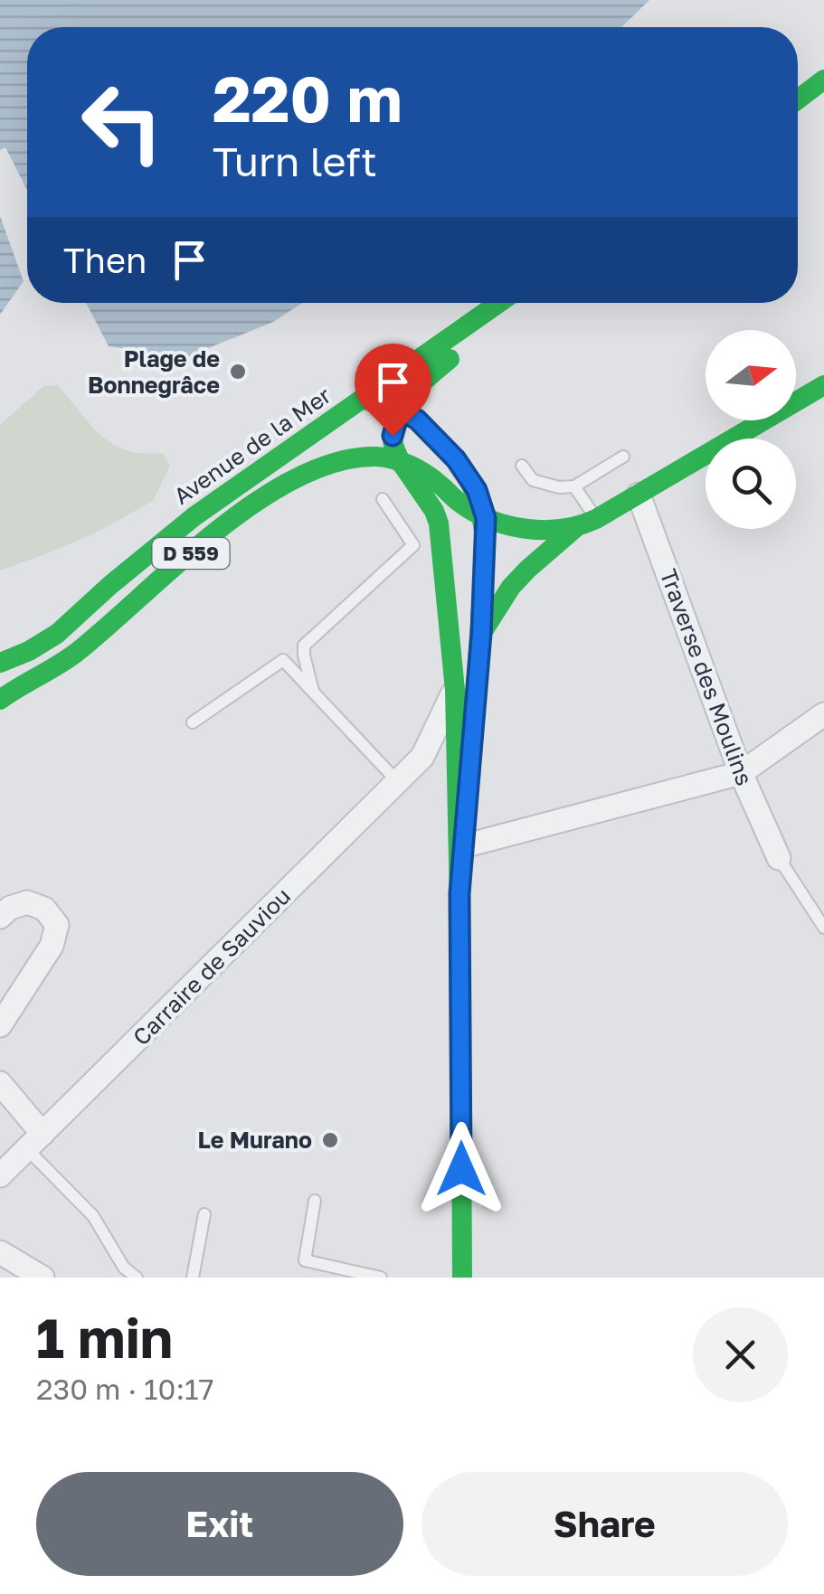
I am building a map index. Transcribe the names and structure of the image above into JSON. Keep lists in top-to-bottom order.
{
  "streets": {
    "main road": ["Avenue de la Mer", "D 559"],
    "street": ["Traverse des Moulins", "Carraire de Sauviou"]
  },
  "places": ["Plage de Bonnegrâce", "Le Murano"],
  "north": "right",
  "page": {
    "turn": ["220 m", "Turn left"],
    "then": "Then",
    "heading": ["1 min", "230 m · 10:17"],
    "buttons": ["Exit", "Share"]
  }
}
